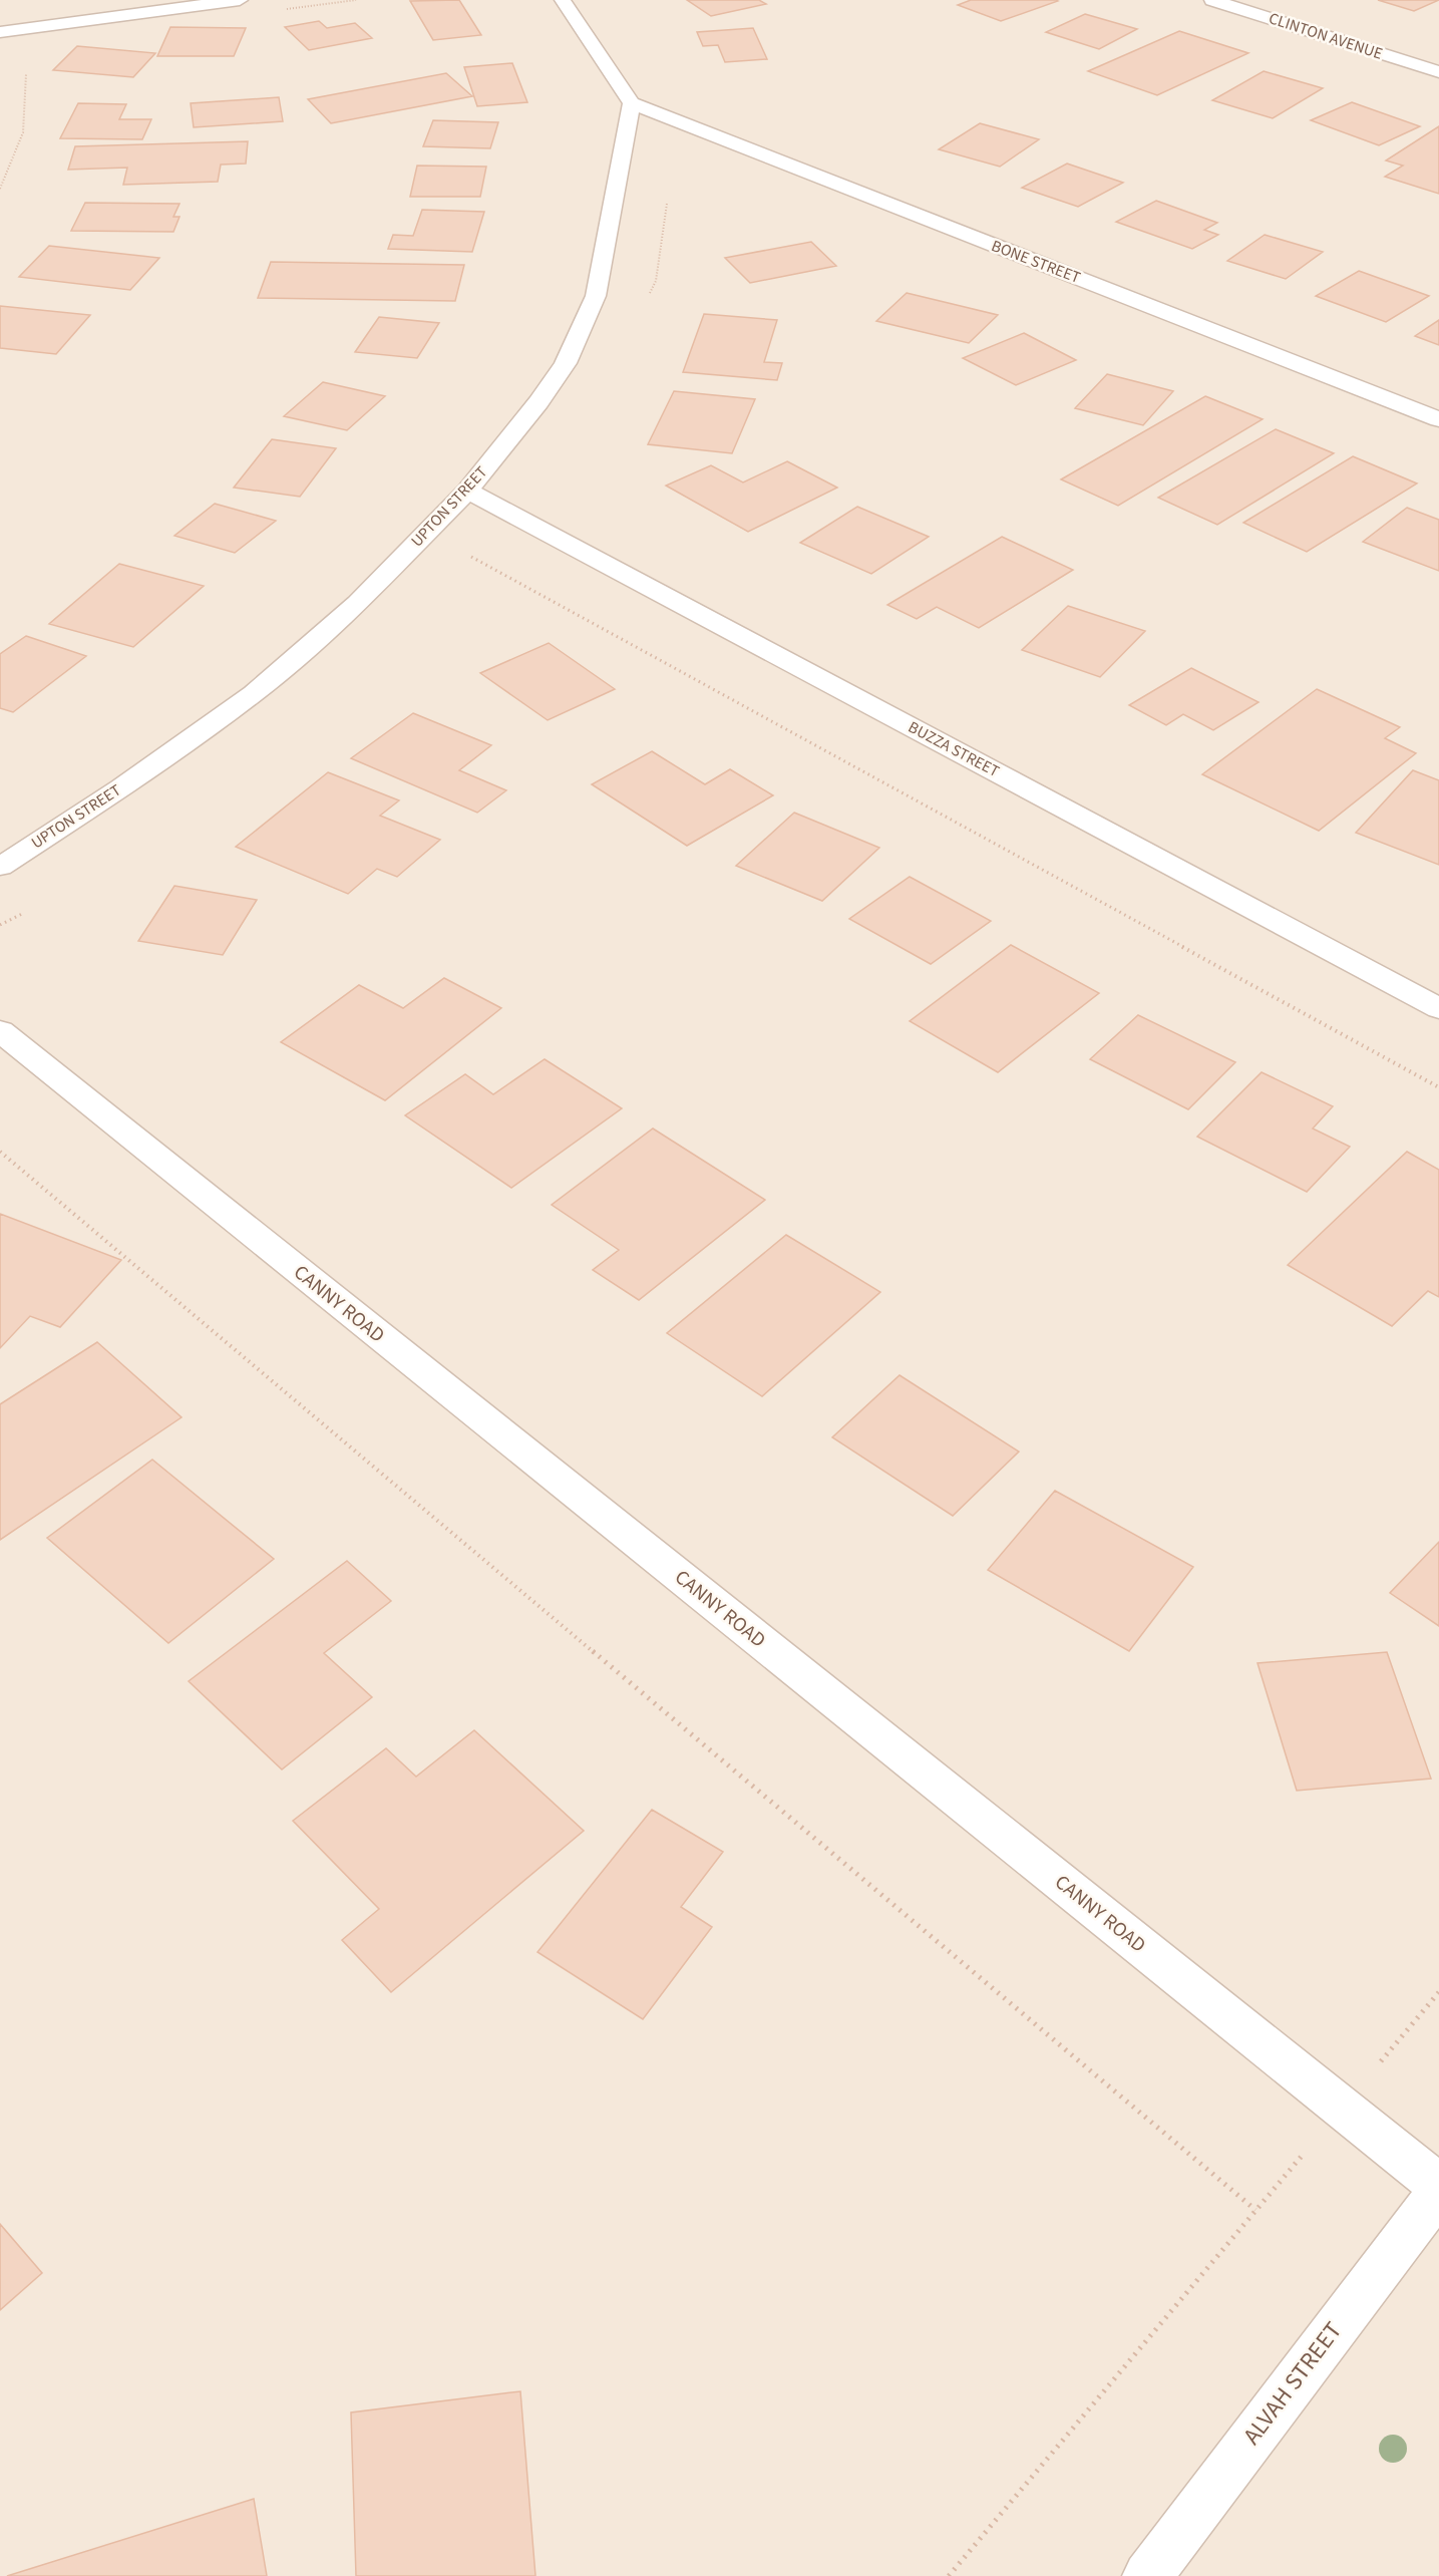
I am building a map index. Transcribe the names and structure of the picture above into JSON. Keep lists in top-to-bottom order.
{
  "streets": {
    "street": [
      "CLINTON AVENUE",
      "BONE STREET",
      "UPTON STREET",
      "BUZZA STREET",
      "CANNY ROAD",
      "ALVAH STREET"
    ]
  },
  "crossings": [
    ["BONE STREET", "UPTON STREET"],
    ["UPTON STREET", "BUZZA STREET"]
  ]
}
